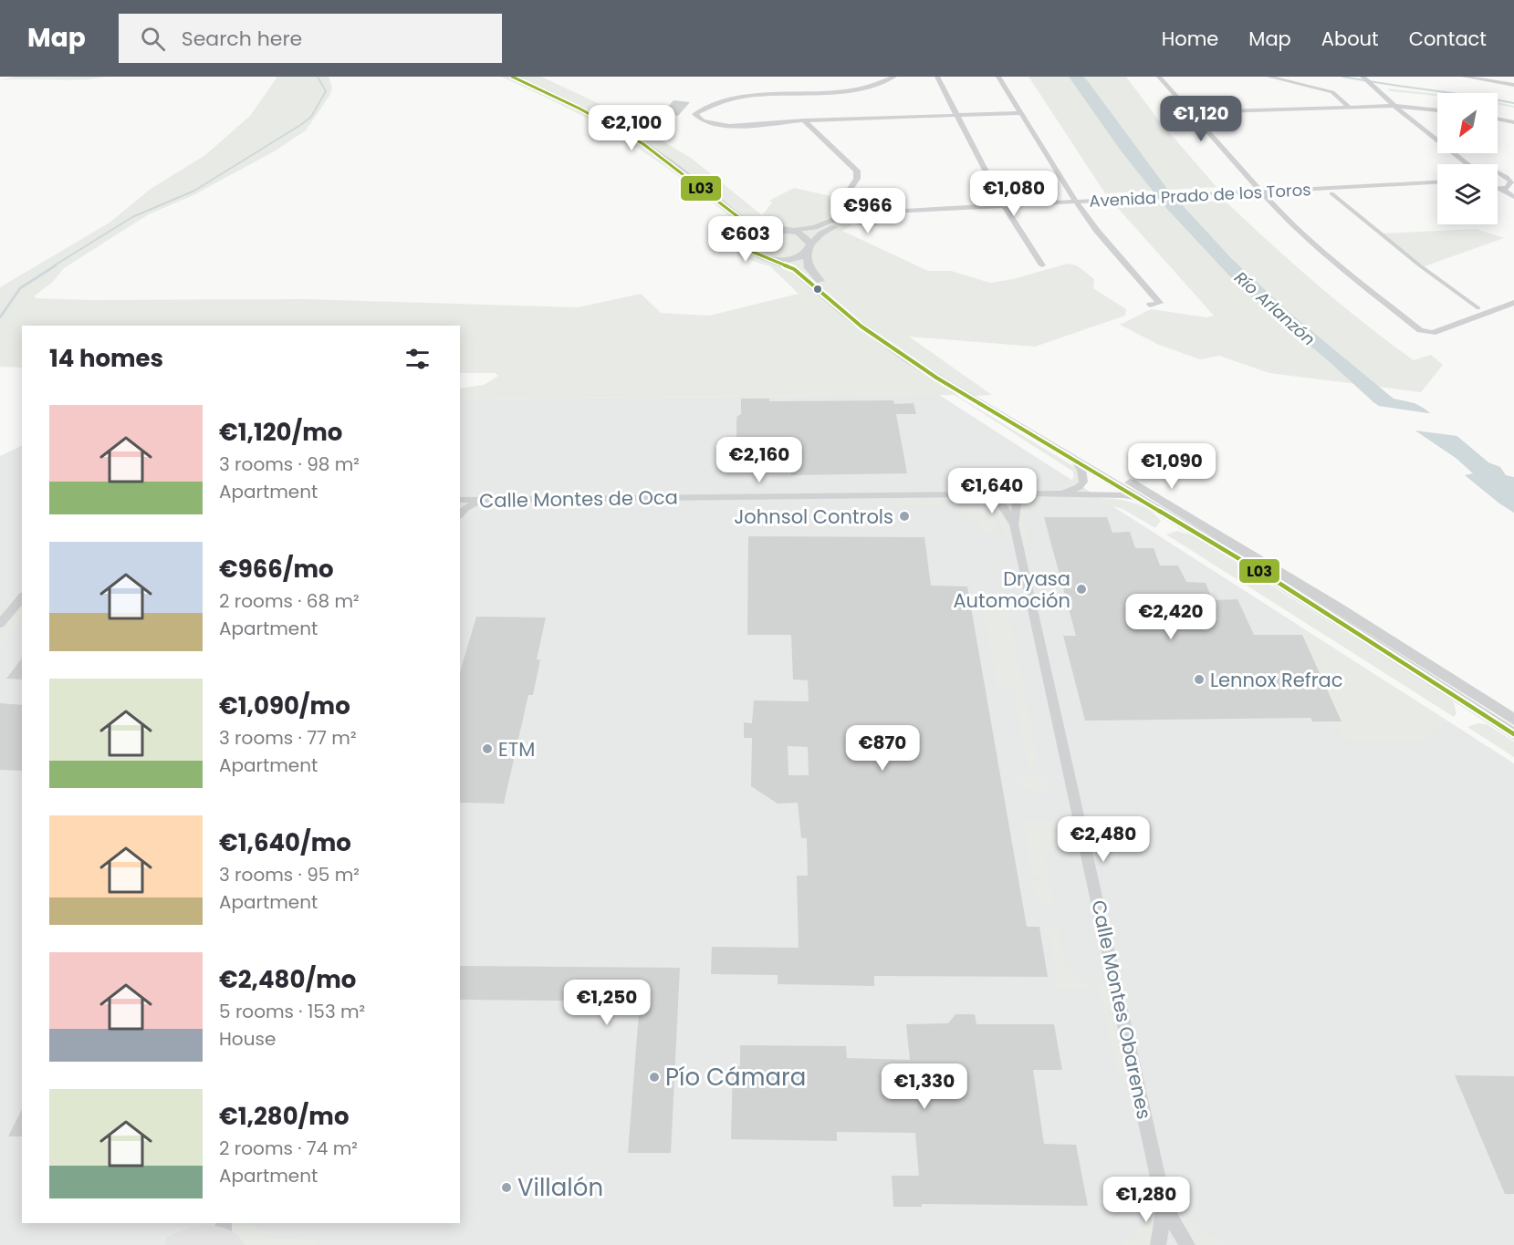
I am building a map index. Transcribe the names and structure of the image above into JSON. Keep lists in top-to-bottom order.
{
  "streets": {
    "street": ["Avenida Prado de los Toros", "Calle Montes de Oca", "Calle Montes Obarenes"]
  },
  "crossings": [
    ["Calle Montes de Oca", "Calle Montes Obarenes"]
  ],
  "water": ["Río Arlanzón"],
  "places": [
    "Johnsol Controls",
    "Dryasa Automoción",
    "Lennox Refrac",
    "ETM",
    "Pío Cámara",
    "Villalón"
  ],
  "lines": ["transit line L03"],
  "north": "bottom left",
  "page": {
    "header": "Map",
    "search": "Search here",
    "nav": [
      "Home",
      "Map",
      "About",
      "Contact"
    ],
    "price": [
      "€1,120",
      "€2,100",
      "€1,080",
      "€966",
      "€603",
      "€2,160",
      "€1,090",
      "€1,640",
      "€2,420",
      "€870",
      "€2,480",
      "€1,250",
      "€1,330",
      "€1,280"
    ],
    "heading": "14 homes",
    "list": [
      {
        "name": "€1,120/mo",
        "note": "3 rooms · 98 m² · Apartment"
      },
      {
        "name": "€966/mo",
        "note": "2 rooms · 68 m² · Apartment"
      },
      {
        "name": "€1,090/mo",
        "note": "3 rooms · 77 m² · Apartment"
      },
      {
        "name": "€1,640/mo",
        "note": "3 rooms · 95 m² · Apartment"
      },
      {
        "name": "€2,480/mo",
        "note": "5 rooms · 153 m² · House"
      },
      {
        "name": "€1,280/mo",
        "note": "2 rooms · 74 m² · Apartment"
      }
    ]
  }
}
